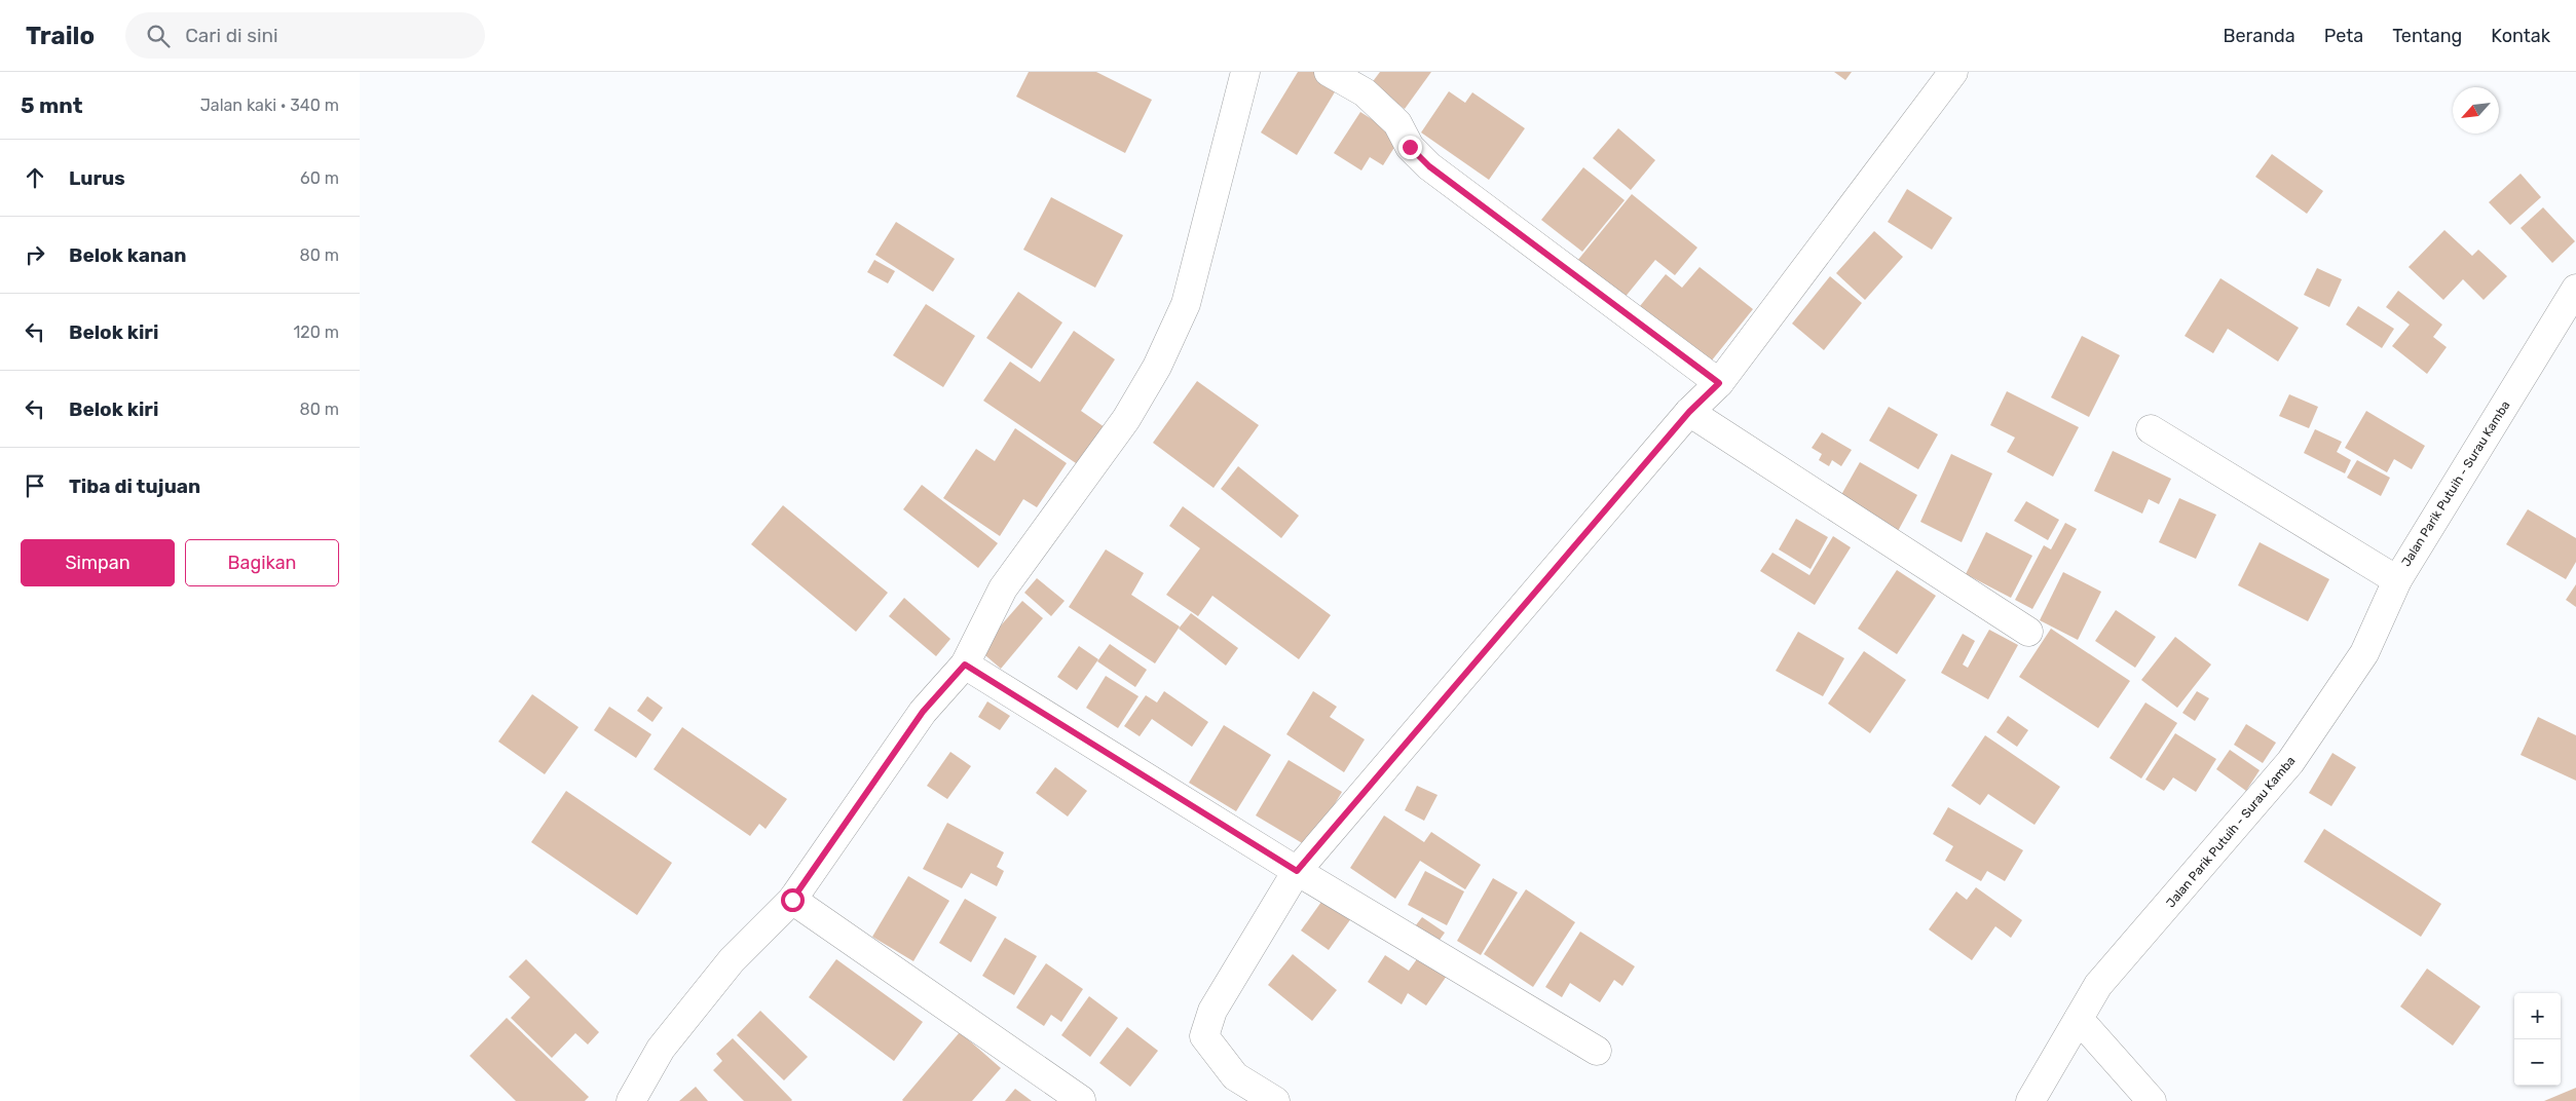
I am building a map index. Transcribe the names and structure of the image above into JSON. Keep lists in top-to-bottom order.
{
  "streets": {
    "street": ["Jalan Parik Putuih - Surau Kamba"]
  },
  "north": "bottom left",
  "page": {
    "header": "Trailo",
    "search": "Cari di sini",
    "nav": [
      "Beranda",
      "Peta",
      "Tentang",
      "Kontak"
    ],
    "heading": ["5 mnt", "Jalan kaki · 340 m"],
    "list": [
      ["Lurus", "60 m"],
      ["Belok kanan", "80 m"],
      ["Belok kiri", "120 m"],
      ["Belok kiri", "80 m"],
      "Tiba di tujuan"
    ],
    "buttons": ["Simpan", "Bagikan"],
    "map_buttons": ["+", "−"]
  }
}
